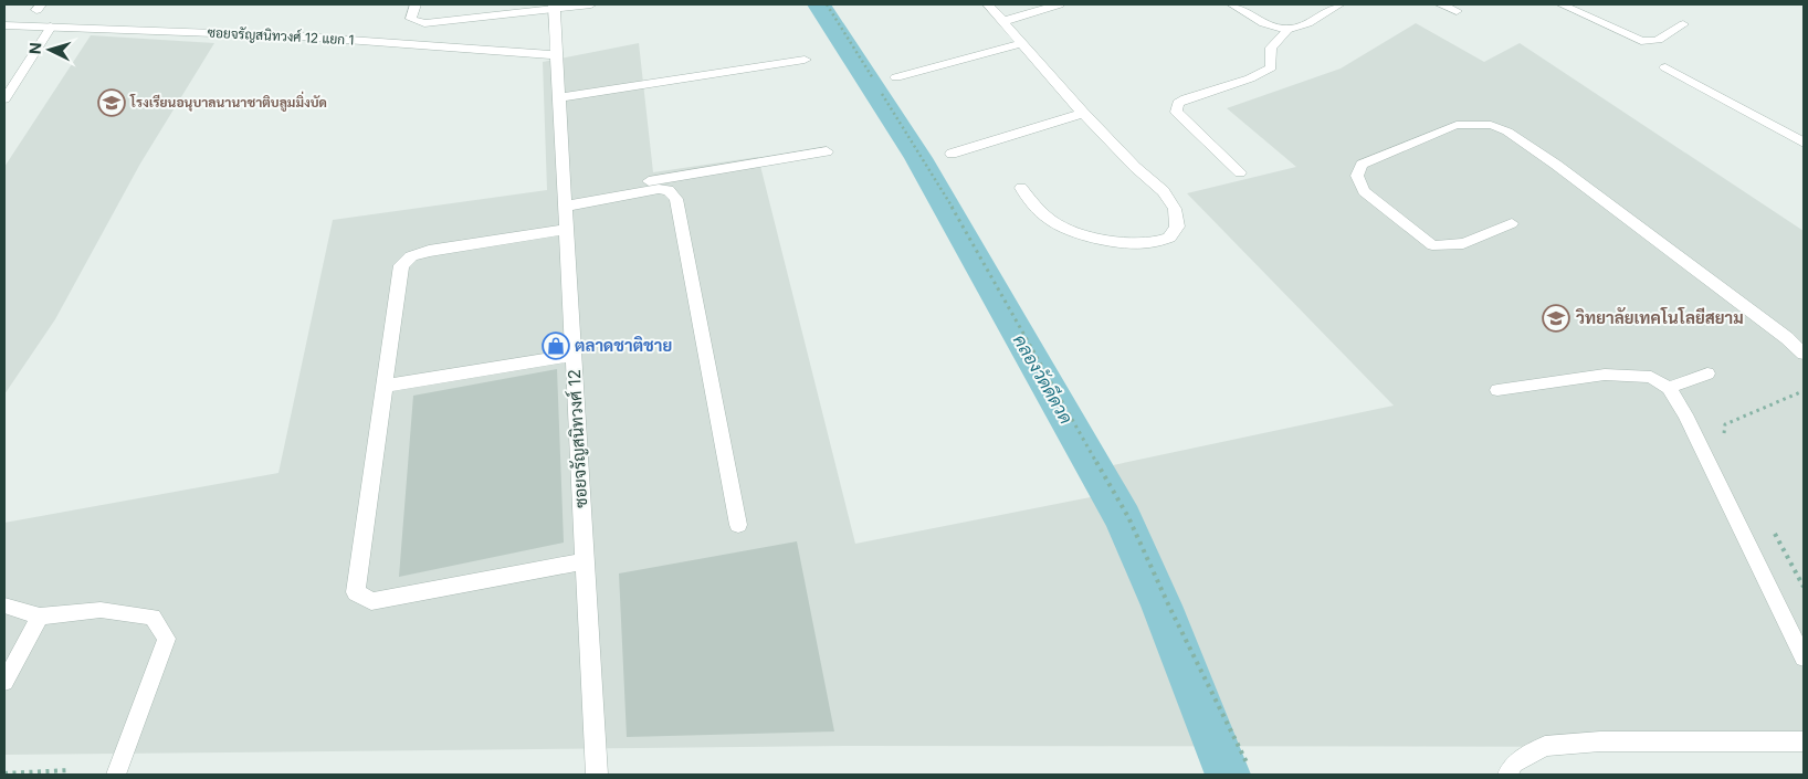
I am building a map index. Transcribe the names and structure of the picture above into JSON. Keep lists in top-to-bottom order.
{
  "streets": {
    "street": ["ซอยจรัญสนิทวงศ์ 12 แยก 1", "ซอยจรัญสนิทวงศ์ 12"]
  },
  "crossings": [
    ["ซอยจรัญสนิทวงศ์ 12 แยก 1", "ซอยจรัญสนิทวงศ์ 12"]
  ],
  "water": ["คลองวัดดีดวด"],
  "places": {
    "school or university": ["โรงเรียนอนุบาลนานาชาติบลูมมิ่งบัด", "วิทยาลัยเทคโนโลยีสยาม"],
    "shop": ["ตลาดชาติชาย"]
  },
  "north": "left"
}
